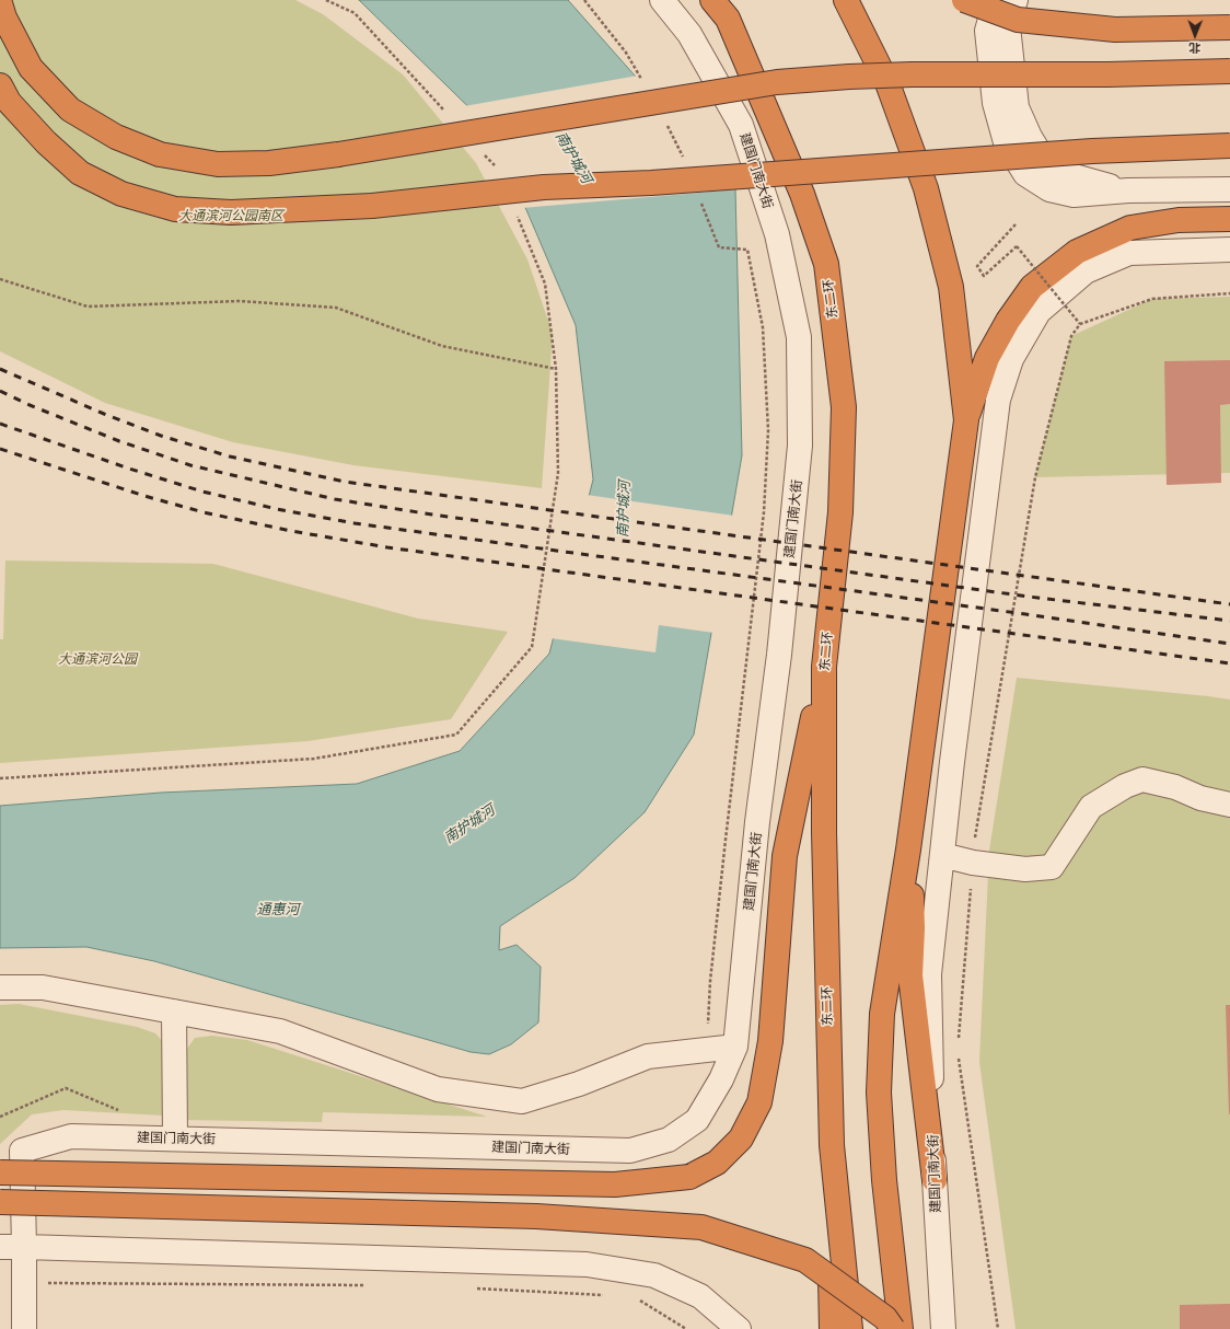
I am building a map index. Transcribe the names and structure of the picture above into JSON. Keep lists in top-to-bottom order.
{
  "streets": {
    "highway": ["东二环"],
    "street": ["建国门南大街"]
  },
  "water": ["南护城河", "通惠河"],
  "parks": ["大通滨河公园南区", "大通滨河公园"],
  "north": "bottom"
}
